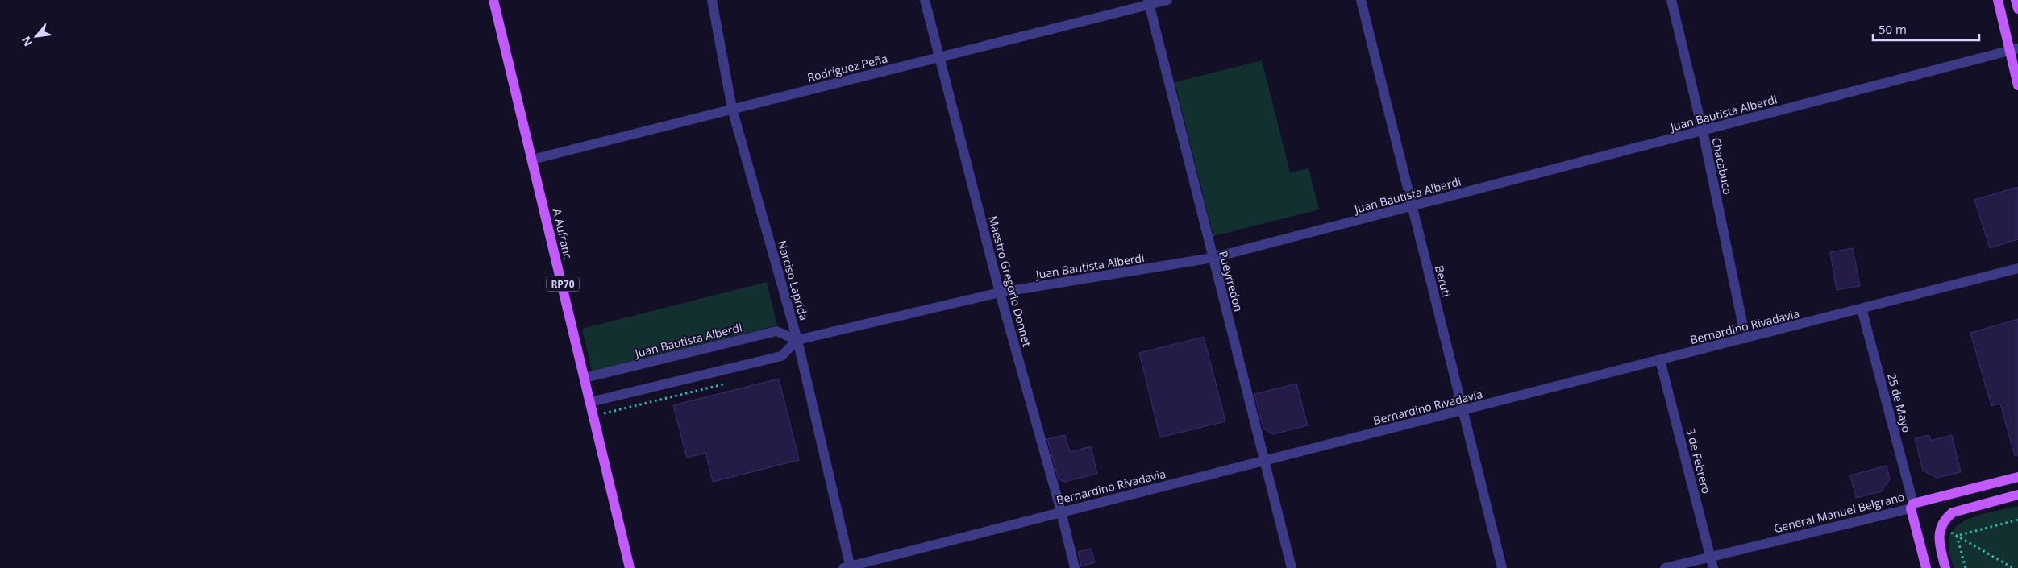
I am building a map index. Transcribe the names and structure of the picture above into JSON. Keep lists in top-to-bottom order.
{
  "streets": {
    "main road": [
      "A Aufranc",
      "RP70",
      "25 de Mayo",
      "General Manuel Belgrano"
    ],
    "street": [
      "Rodríguez Peña",
      "Juan Bautista Alberdi",
      "Chacabuco",
      "Narciso Laprida",
      "Maestro Gregorio Donnet",
      "Pueyrredon",
      "Beruti",
      "Bernardino Rivadavia",
      "3 de Febrero"
    ]
  },
  "crossings": [
    ["Rodríguez Peña", "A Aufranc"],
    ["Rodríguez Peña", "Narciso Laprida"],
    ["Rodríguez Peña", "Maestro Gregorio Donnet"],
    ["Rodríguez Peña", "Pueyrredon"],
    ["Juan Bautista Alberdi", "Chacabuco"],
    ["Juan Bautista Alberdi", "A Aufranc"],
    ["Juan Bautista Alberdi", "Narciso Laprida"],
    ["Juan Bautista Alberdi", "Maestro Gregorio Donnet"],
    ["Juan Bautista Alberdi", "Pueyrredon"],
    ["Juan Bautista Alberdi", "Beruti"],
    ["Chacabuco", "Bernardino Rivadavia"],
    ["Narciso Laprida", "Bernardino Rivadavia"],
    ["Maestro Gregorio Donnet", "Bernardino Rivadavia"],
    ["Pueyrredon", "Bernardino Rivadavia"],
    ["Beruti", "Bernardino Rivadavia"],
    ["Bernardino Rivadavia", "25 de Mayo"],
    ["Bernardino Rivadavia", "3 de Febrero"],
    ["25 de Mayo", "General Manuel Belgrano"],
    ["3 de Febrero", "General Manuel Belgrano"]
  ],
  "scale_bar": "50 m",
  "north": "bottom left"
}
